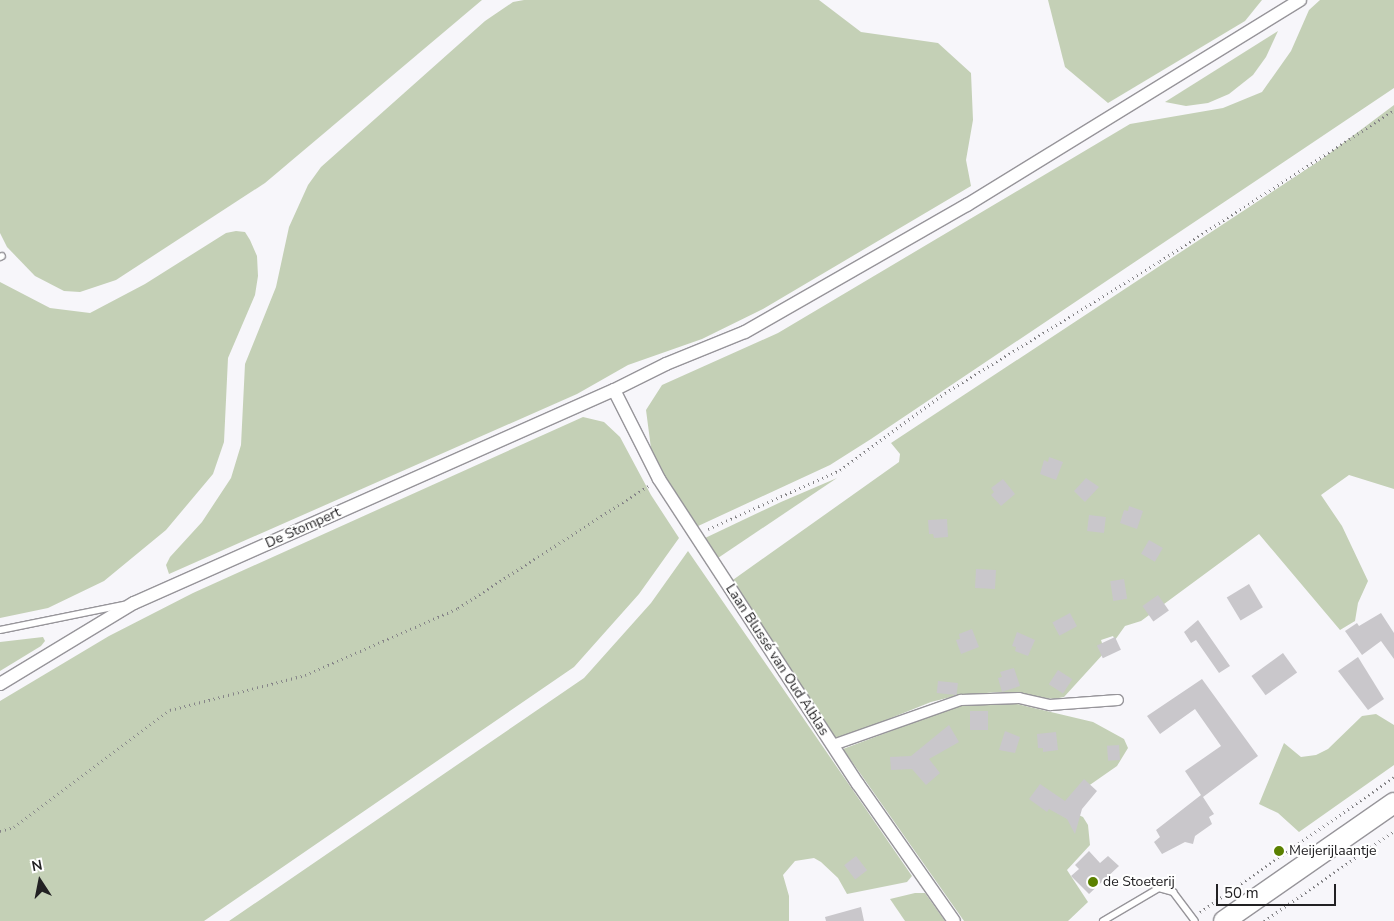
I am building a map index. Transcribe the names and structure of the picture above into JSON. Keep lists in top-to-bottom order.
{
  "streets": {
    "street": ["De Stompert", "Laan Blussé van Oud Alblas"]
  },
  "crossings": [
    ["De Stompert", "Laan Blussé van Oud Alblas"]
  ],
  "places": ["Meijerijlaantje", "de Stoeterij"],
  "scale_bar": "50 m",
  "north": "top"
}
